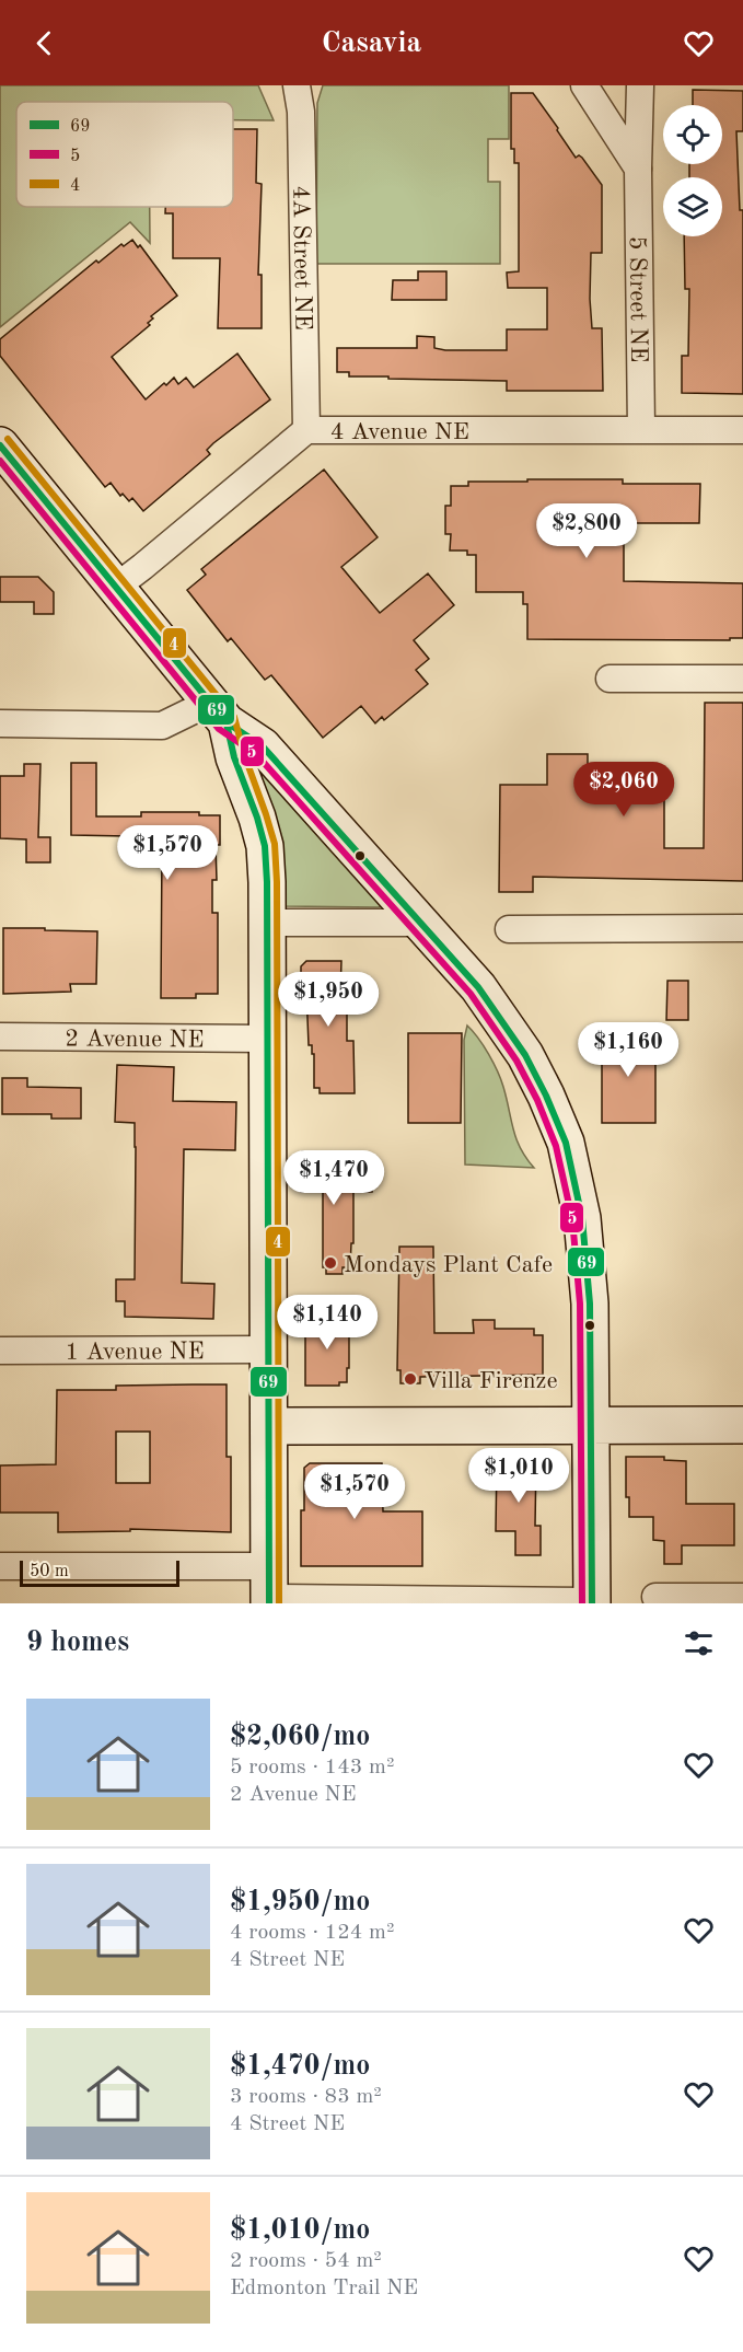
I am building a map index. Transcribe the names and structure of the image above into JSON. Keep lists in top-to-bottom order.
{
  "streets": {
    "street": [
      "4A Street NE",
      "5 Street NE",
      "4 Avenue NE",
      "2 Avenue NE",
      "1 Avenue NE"
    ]
  },
  "crossings": [
    ["4A Street NE", "4 Avenue NE"],
    ["5 Street NE", "4 Avenue NE"]
  ],
  "places": ["Mondays Plant Cafe", "Villa Firenze"],
  "lines": ["transit line 4", "transit line 69", "transit line 5"],
  "legend": ["69", "5", "4"],
  "scale_bar": "50 m",
  "page": {
    "header": "Casavia",
    "price": [
      "$2,800",
      "$2,060",
      "$1,570",
      "$1,950",
      "$1,160",
      "$1,470",
      "$1,140",
      "$1,010",
      "$1,570"
    ],
    "scale": "50 m",
    "heading": "9 homes",
    "list": [
      {
        "name": "$2,060/mo",
        "note": "5 rooms · 143 m² · 2 Avenue NE"
      },
      {
        "name": "$1,950/mo",
        "note": "4 rooms · 124 m² · 4 Street NE"
      },
      {
        "name": "$1,470/mo",
        "note": "3 rooms · 83 m² · 4 Street NE"
      },
      {
        "name": "$1,010/mo",
        "note": "2 rooms · 54 m² · Edmonton Trail NE"
      }
    ]
  }
}
